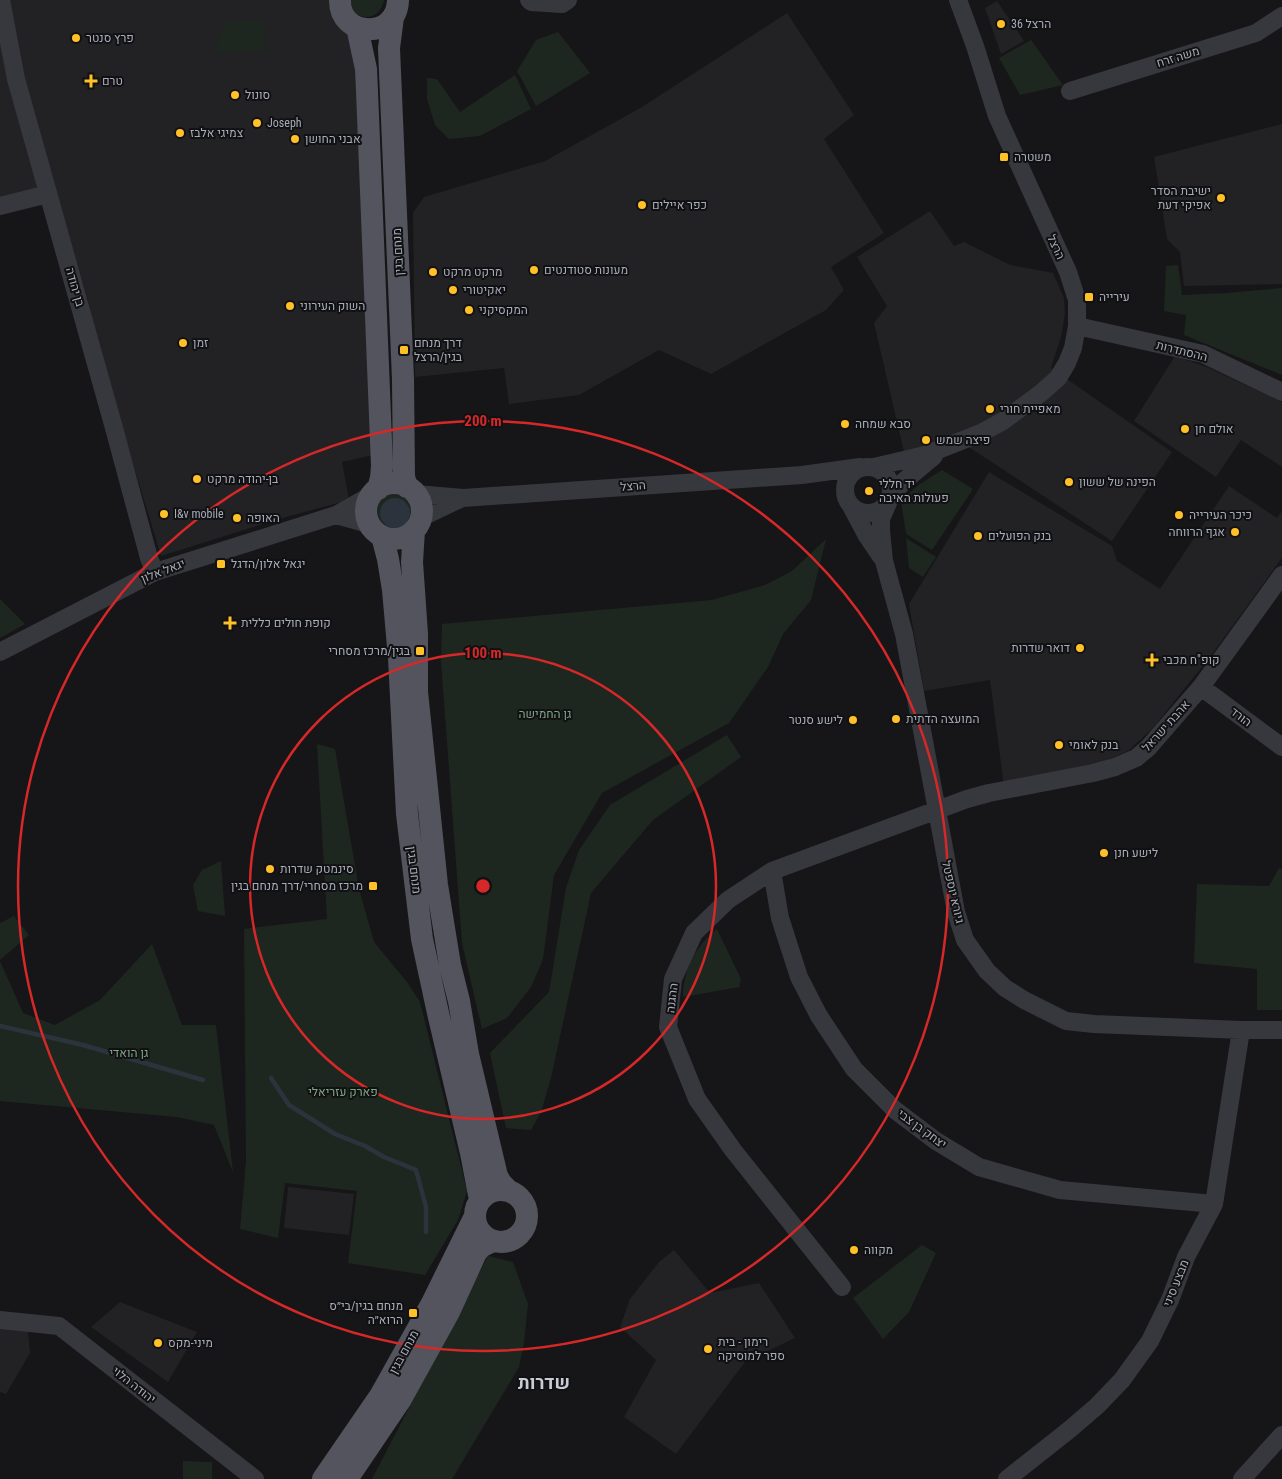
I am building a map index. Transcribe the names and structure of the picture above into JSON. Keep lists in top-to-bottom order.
{
  "streets": {
    "main road": ["מנחם בגין"],
    "street": [
      "משה זרח",
      "הרצל",
      "בן יהודה",
      "ההסתדרות",
      "יגאל אלון",
      "הורד",
      "אהבת ישראל",
      "גיורא יוספטל",
      "ההגנה",
      "יצחק בן צבי",
      "מבצע סיני",
      "יהודה הלוי"
    ]
  },
  "crossings": [
    ["הרצל", "מנחם בגין"],
    ["הרצל", "ההסתדרות"],
    ["הרצל", "יגאל אלון"],
    ["הרצל", "גיורא יוספטל"],
    ["מנחם בגין", "יגאל אלון"],
    ["בן יהודה", "יגאל אלון"],
    ["הורד", "אהבת ישראל"],
    ["אהבת ישראל", "גיורא יוספטל"],
    ["אהבת ישראל", "ההגנה"],
    ["גיורא יוספטל", "ההגנה"],
    ["גיורא יוספטל", "מבצע סיני"],
    ["ההגנה", "יצחק בן צבי"],
    ["יצחק בן צבי", "מבצע סיני"]
  ],
  "districts": ["שדרות"],
  "parks": ["גן החמישה", "גן הואדי", "פארק עזריאלי"],
  "places": {
    "other": [
      "הרצל 36",
      "פרץ סנטר",
      "סונול",
      "Joseph",
      "צמיגי אלבז",
      "אבני החושן",
      "ישיבת הסדר אפיקי דעת",
      "כפר איילים",
      "מעונות סטודנטים",
      "מרקט מרקט",
      "יאקיטורי",
      "השוק העירוני",
      "המקסיקני",
      "זמן",
      "מאפיית חורי",
      "סבא שמחה",
      "אולם חן",
      "פיצה שמש",
      "בן-יהודה מרקט",
      "הפינה של ששון",
      "יד חללי פעולות האיבה",
      "I&v mobile",
      "כיכר העירייה",
      "האופה",
      "אגף הרווחה",
      "בנק הפועלים",
      "דואר שדרות",
      "המועצה הדתית",
      "לישע סנטר",
      "בנק לאומי",
      "לישע חנן",
      "סינמטק שדרות",
      "מקווה",
      "מיני-מקס",
      "רימון - בית ספר למוסיקה"
    ],
    "health": ["טרם", "קופת חולים כללית", "קופ\"ח מכבי"],
    "transit": [
      "משטרה",
      "עירייה",
      "דרך מנחם בגין/הרצל",
      "יגאל אלון/הדגל",
      "בגין/מרכז מסחרי",
      "מרכז מסחרי/דרך מנחם בגין",
      "מנחם בגין/בי״ס הרוא״ה"
    ]
  },
  "rings": ["200 m", "100 m"]
}
